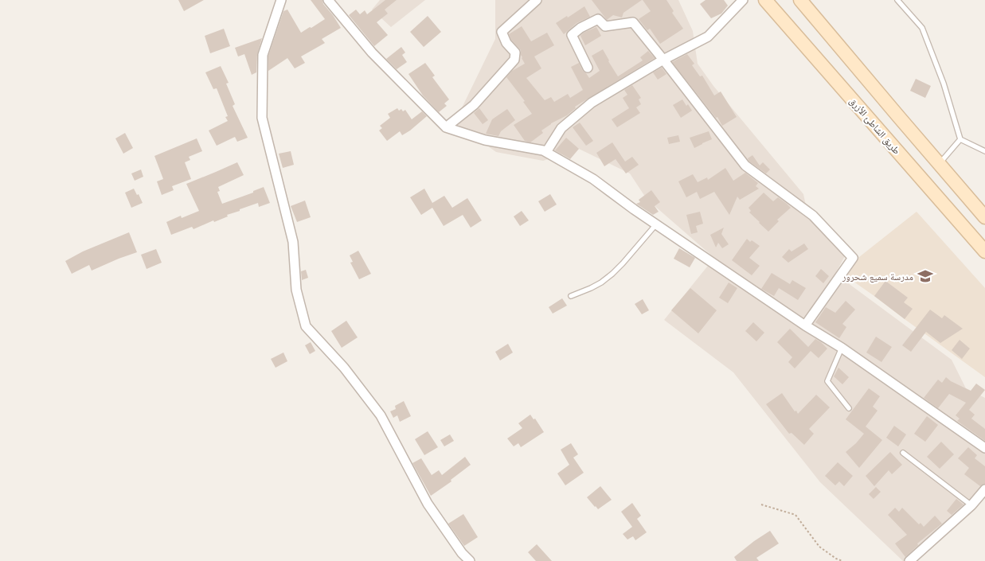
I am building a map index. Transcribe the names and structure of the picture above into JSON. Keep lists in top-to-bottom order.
{
  "streets": {
    "main road": ["طريق الشاطئ الأزرق"]
  },
  "places": {
    "school or university": ["مدرسة سميع شحرور"]
  }
}
